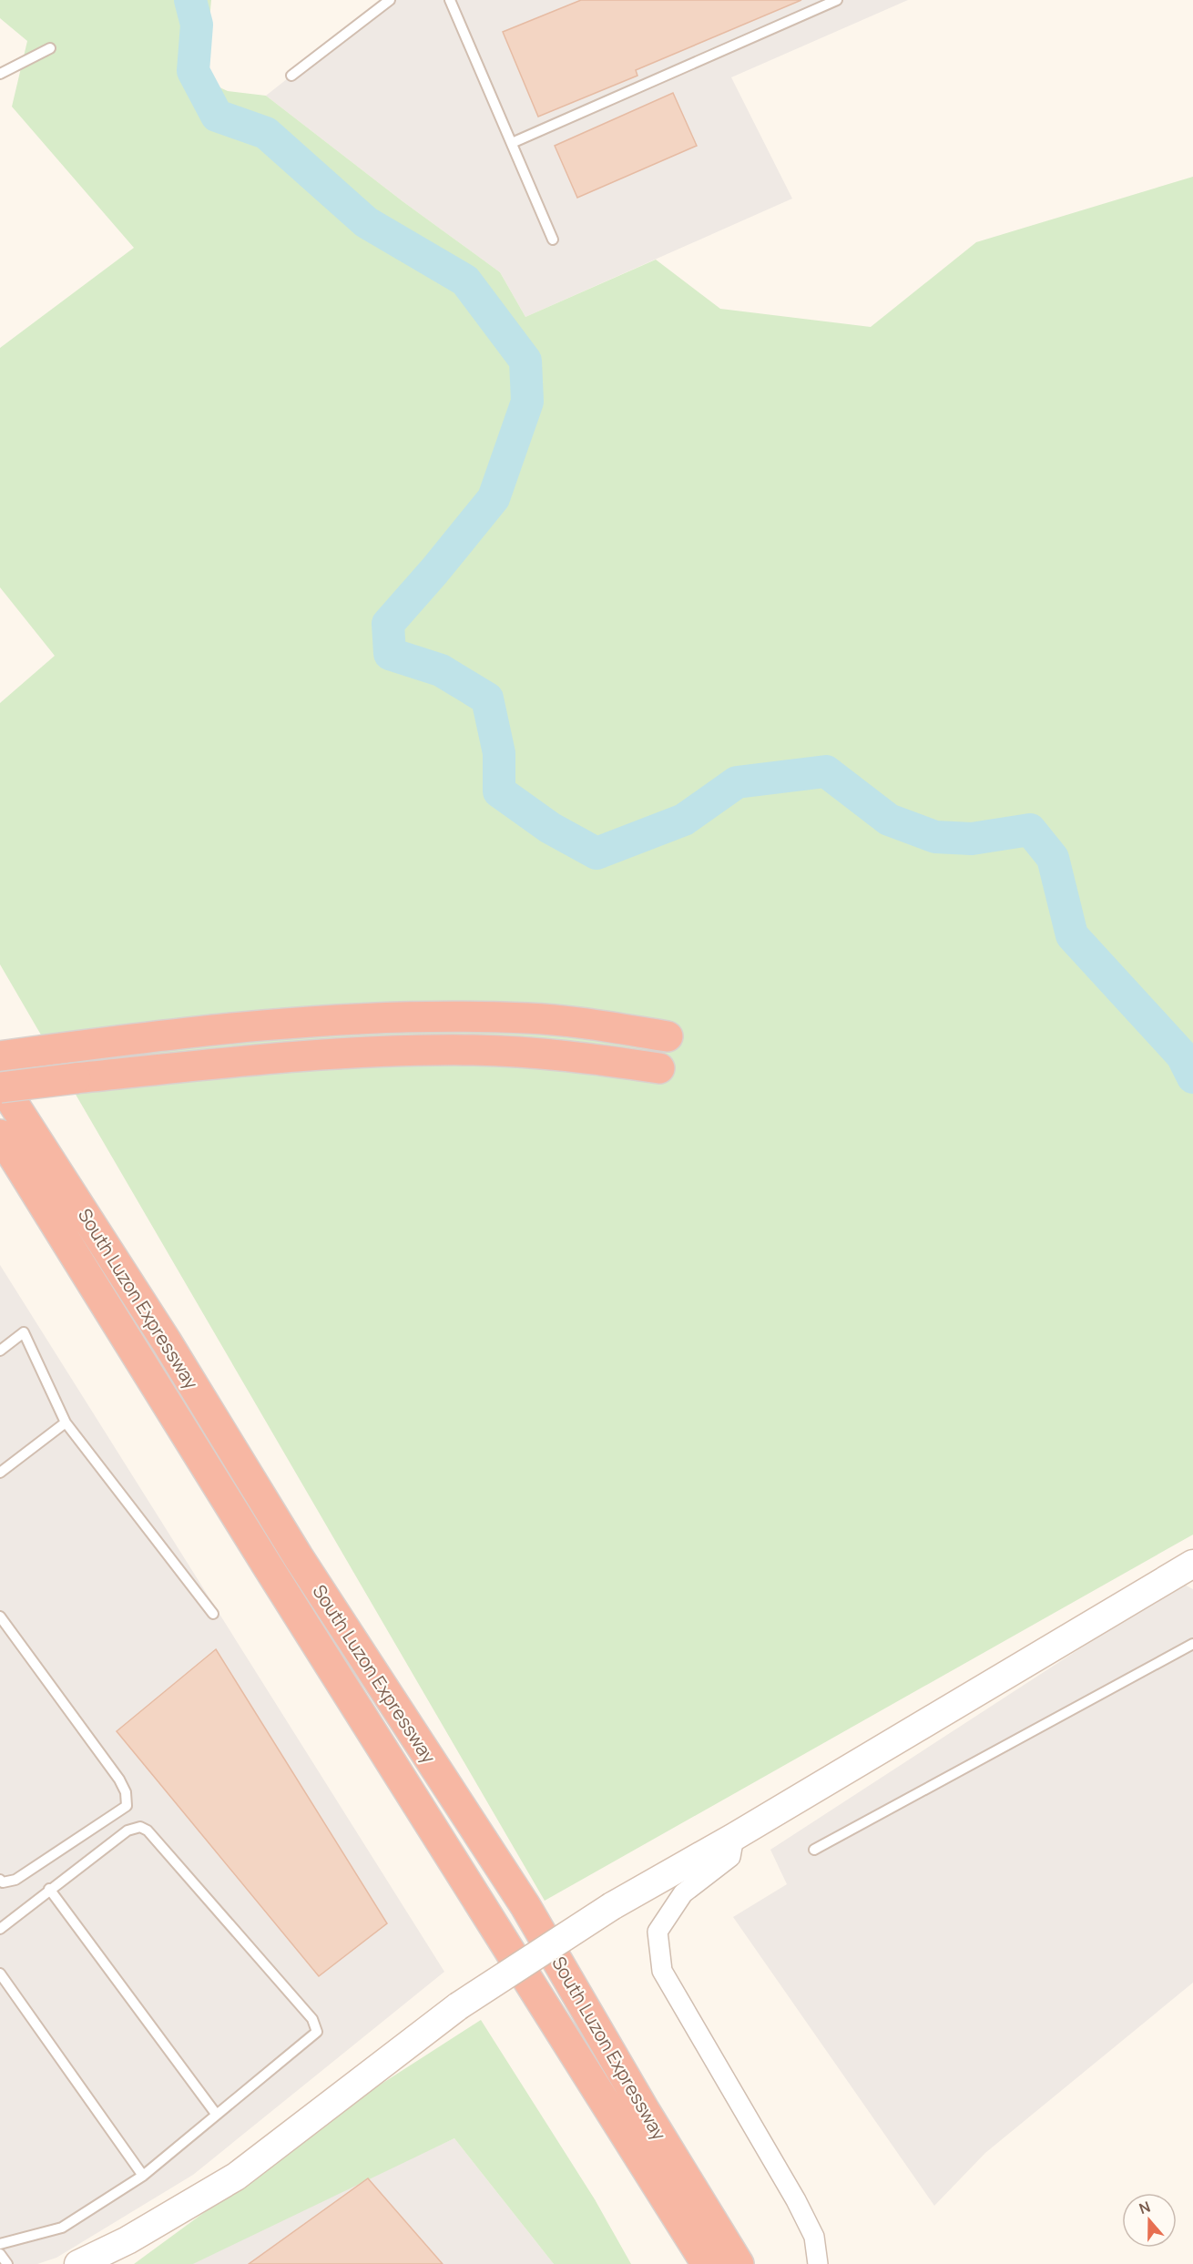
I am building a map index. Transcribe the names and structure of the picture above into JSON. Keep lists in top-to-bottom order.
{
  "streets": {
    "highway": ["South Luzon Expressway"]
  },
  "north": "top"
}
